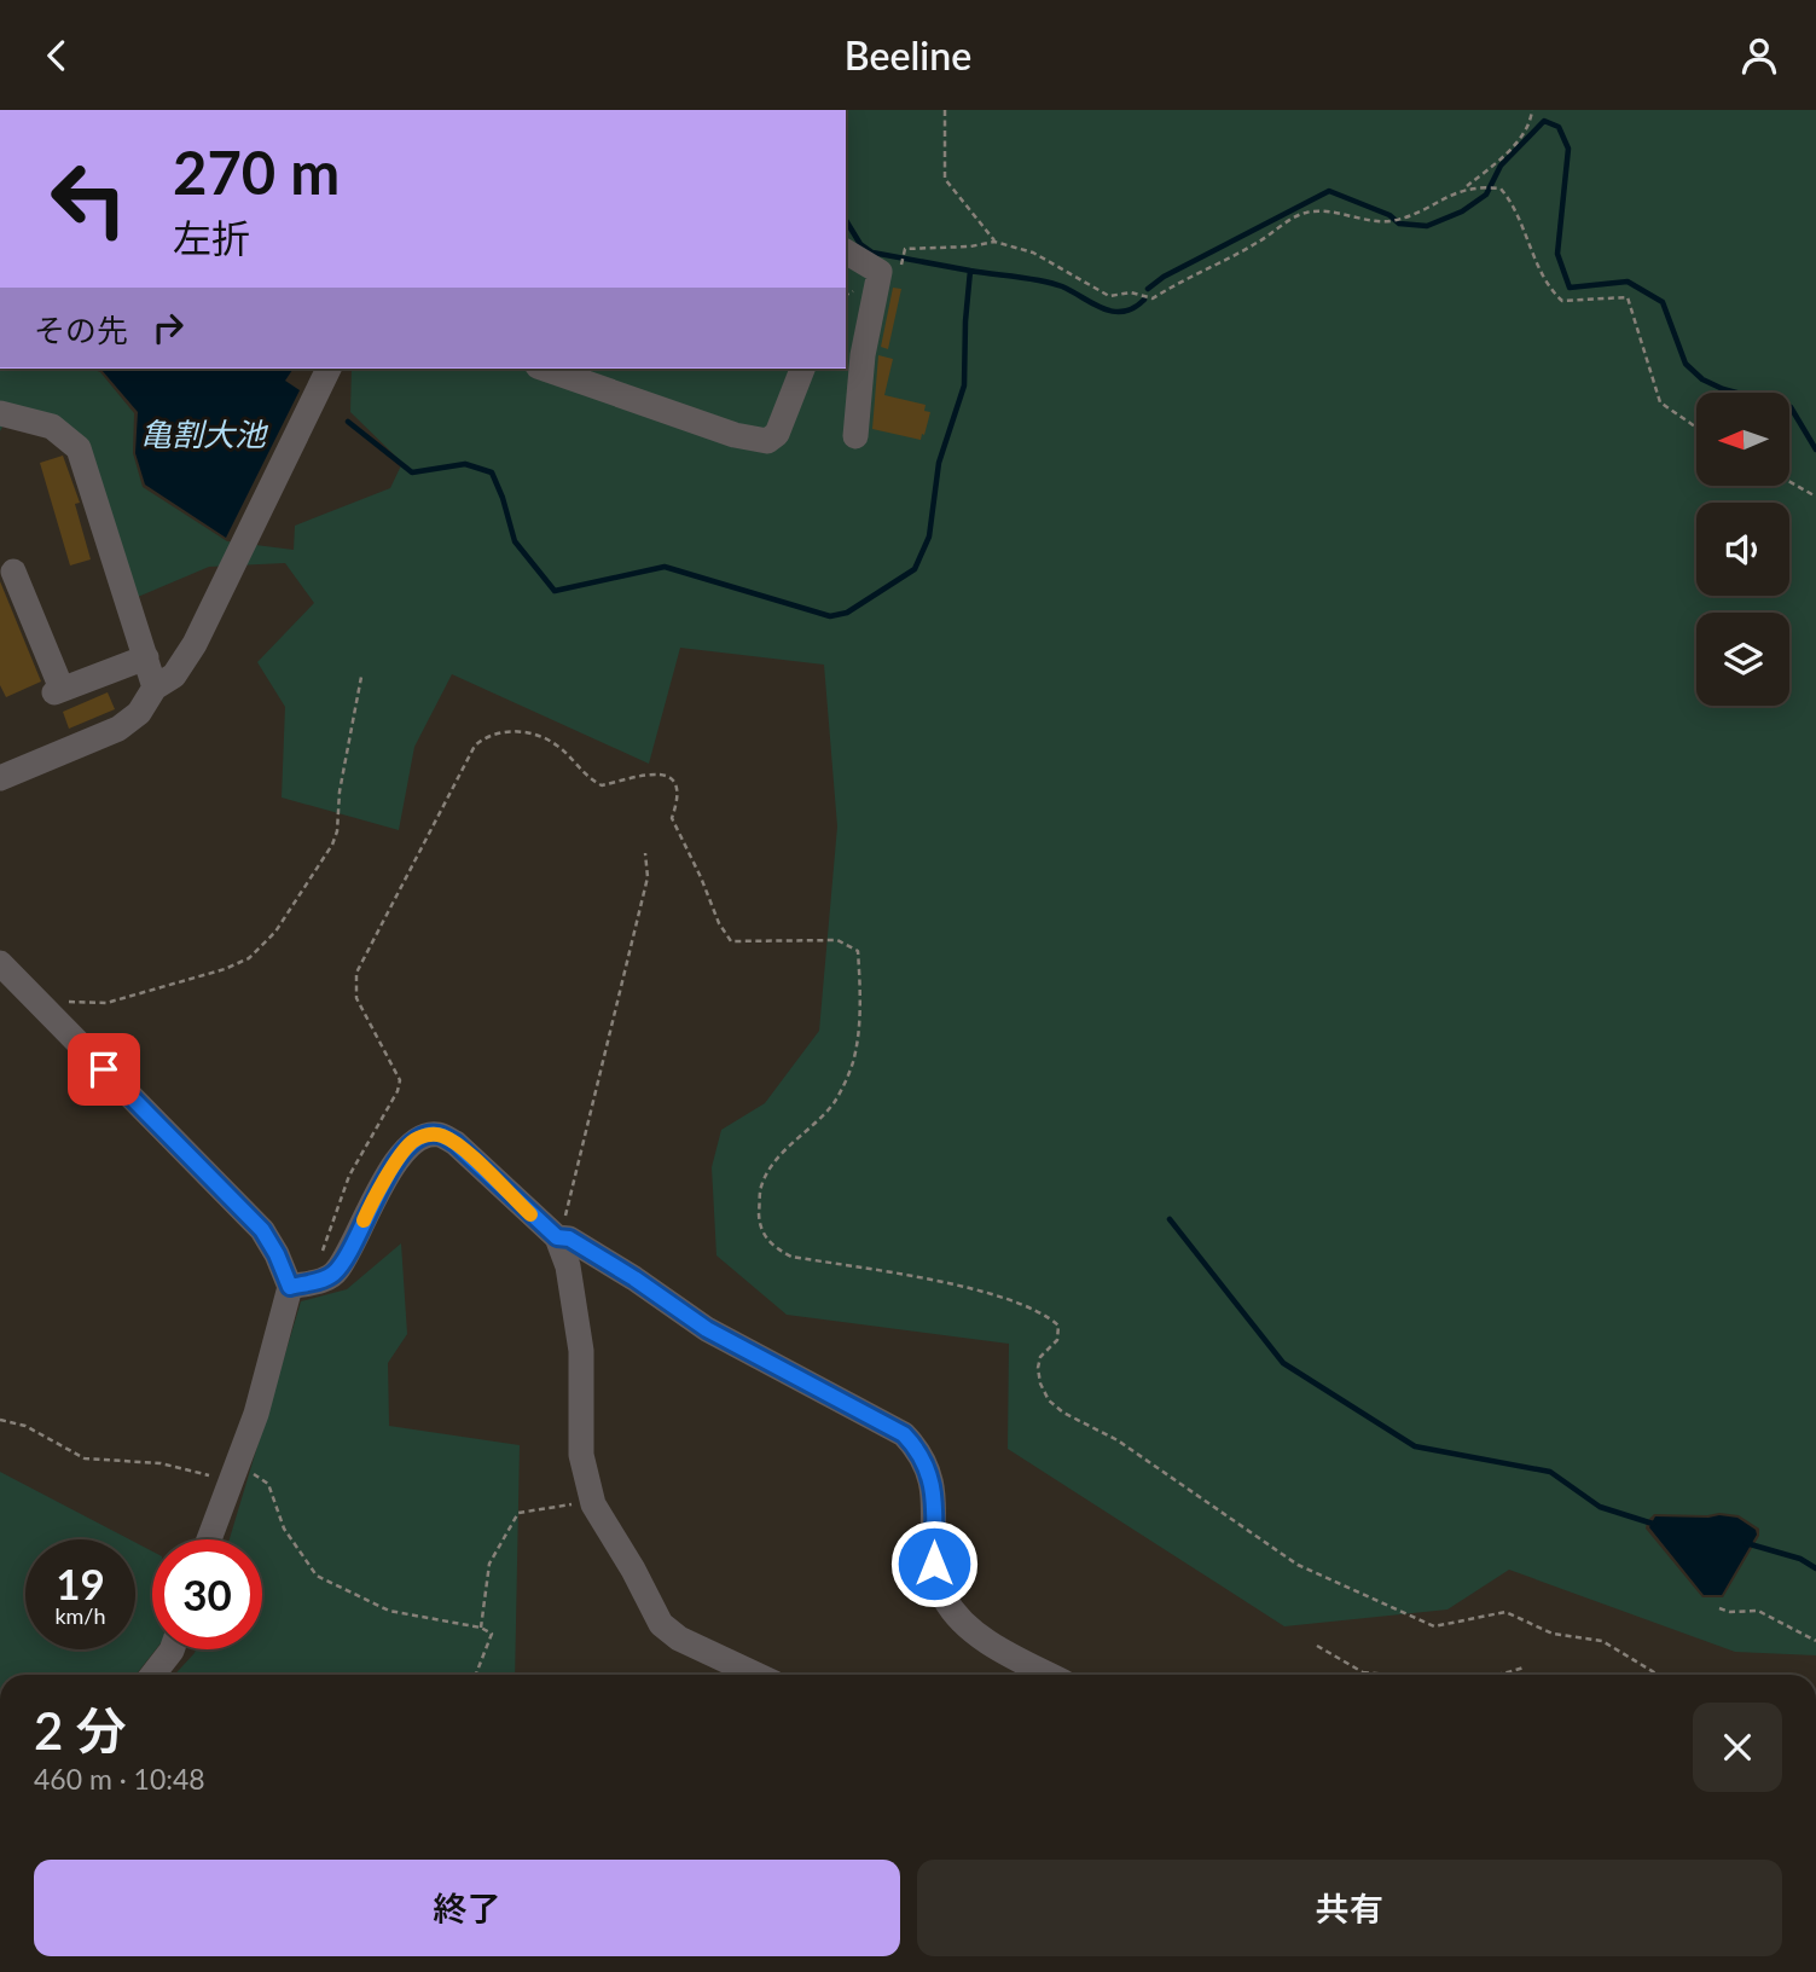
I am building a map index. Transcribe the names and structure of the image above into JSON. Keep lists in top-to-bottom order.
{
  "water": ["亀割大池"],
  "north": "left",
  "page": {
    "header": "Beeline",
    "turn": ["270 m", "左折"],
    "then": "その先",
    "speed": "19 km/h",
    "limit": "30",
    "heading": ["2 分", "460 m · 10:48"],
    "buttons": ["終了", "共有"]
  }
}
